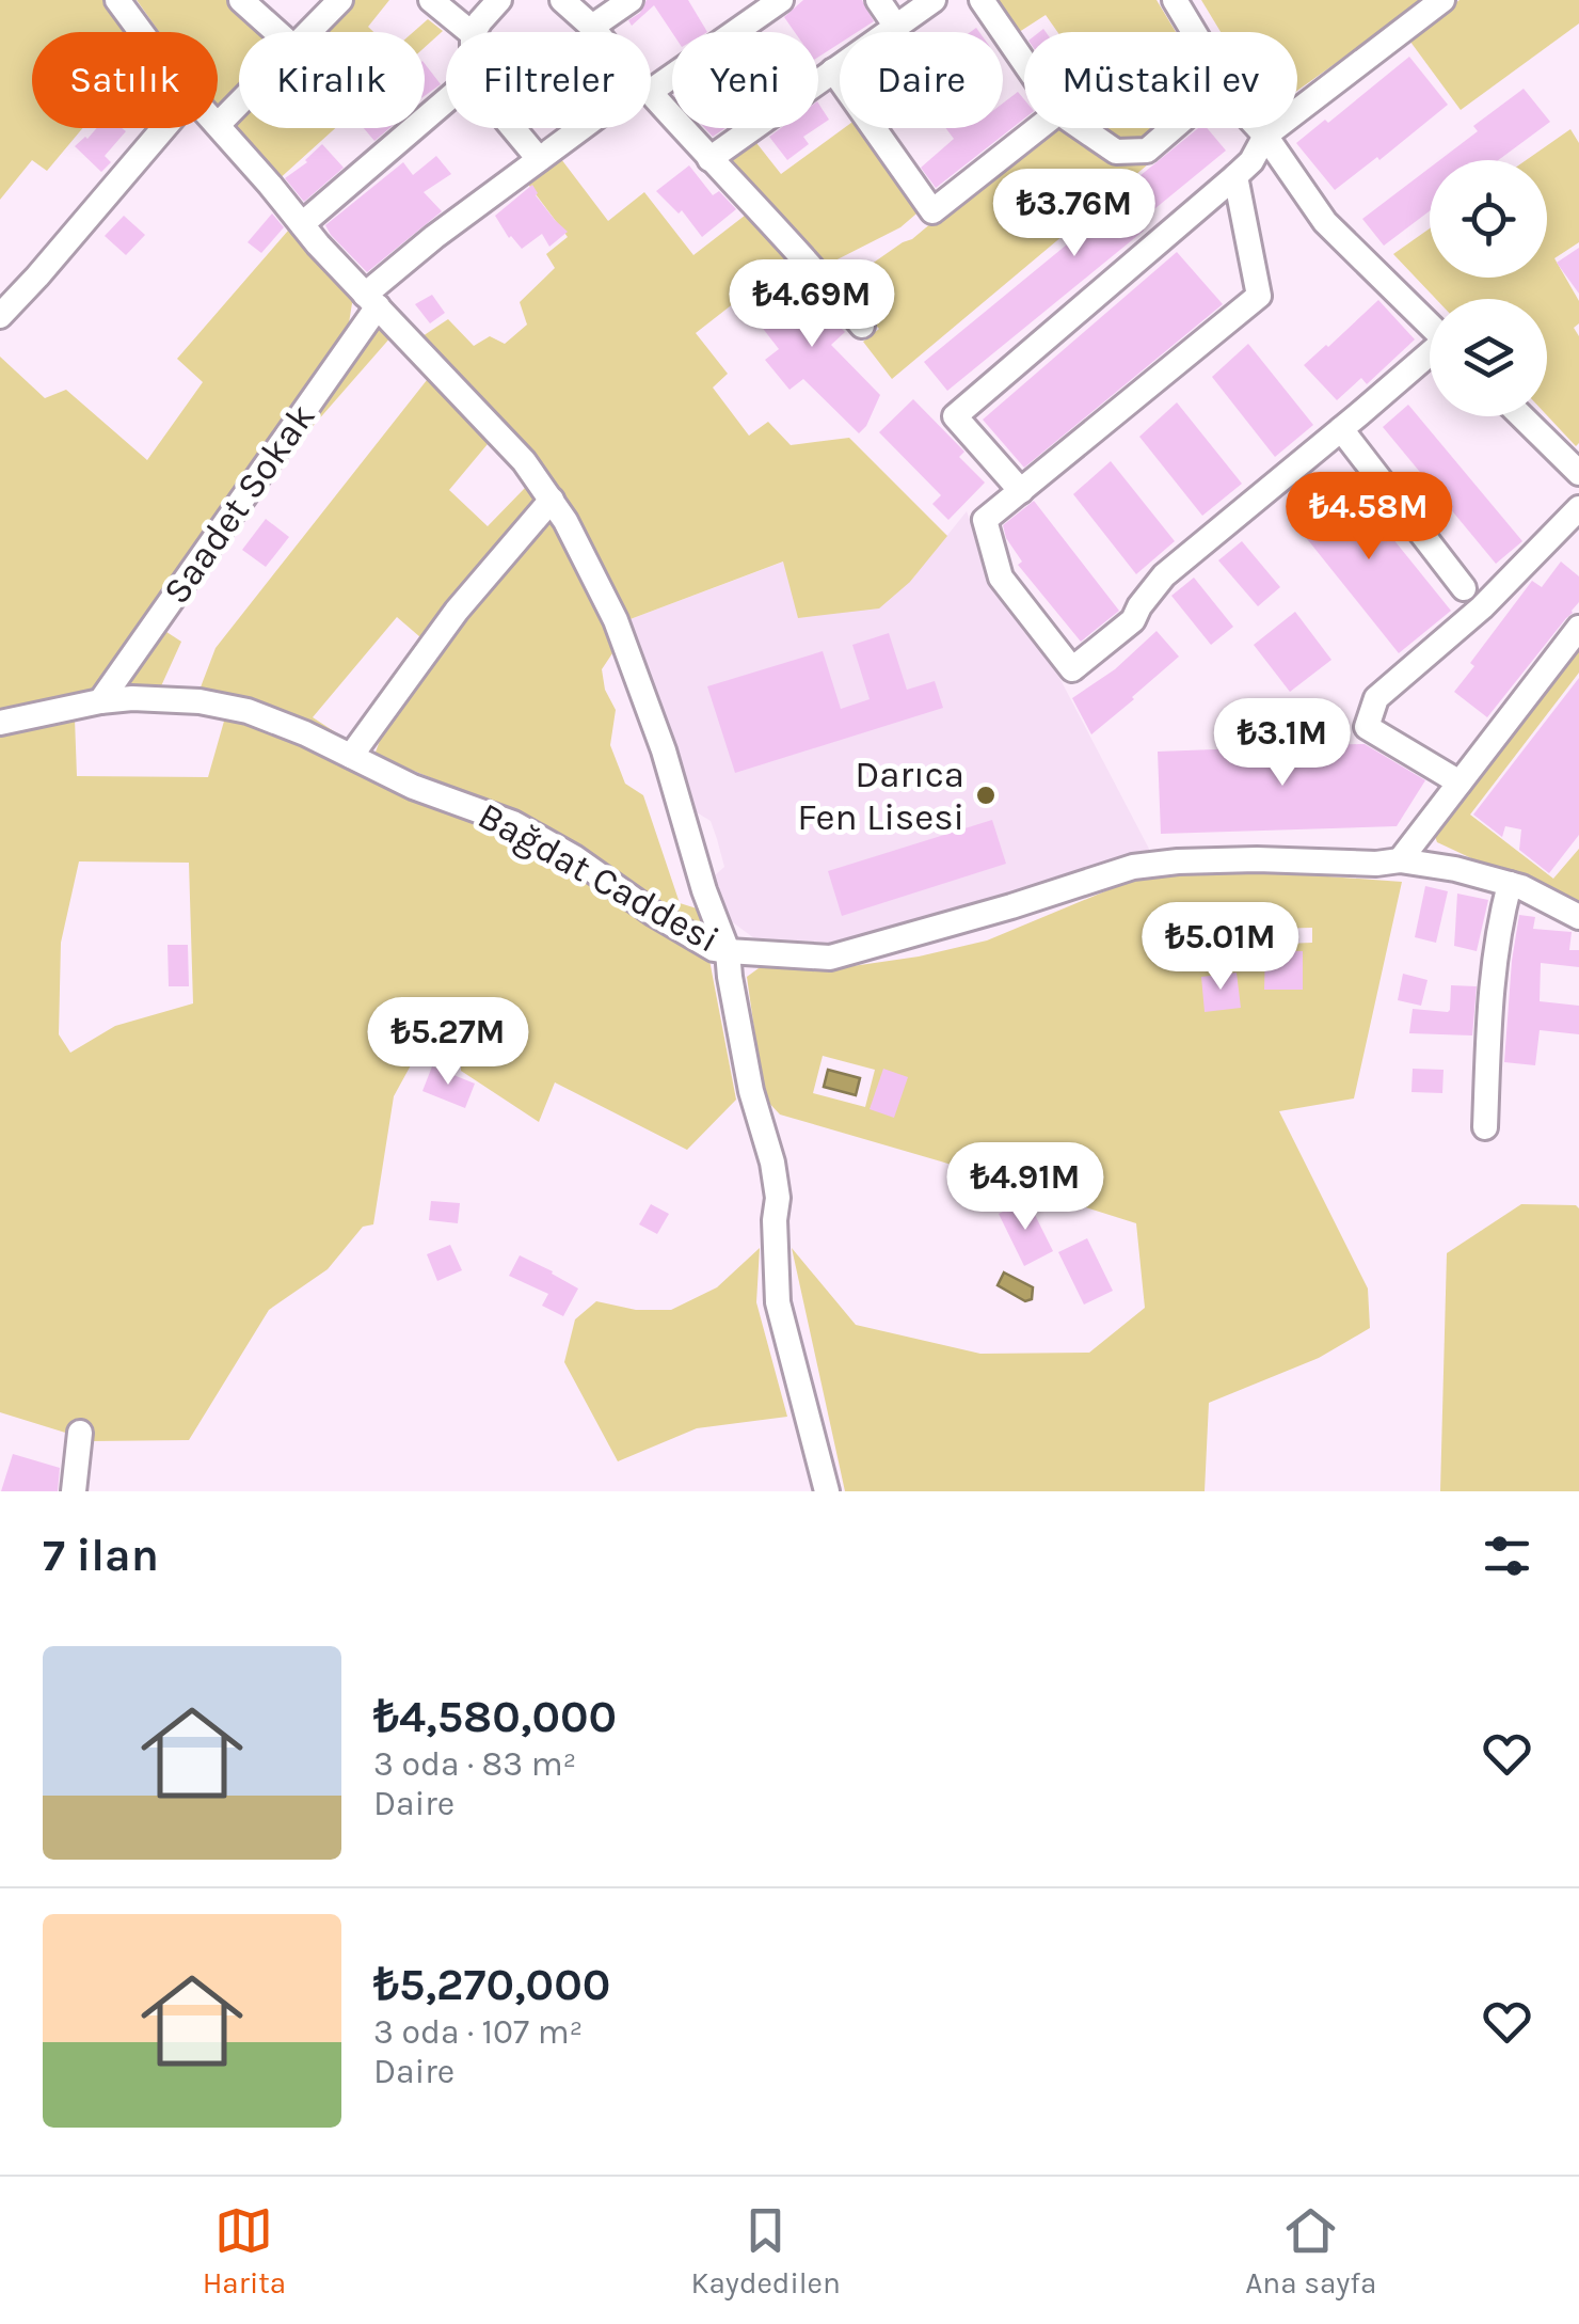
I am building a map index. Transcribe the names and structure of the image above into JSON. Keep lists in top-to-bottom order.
{
  "streets": {
    "street": ["Saadet Sokak", "Bağdat Caddesi"]
  },
  "crossings": [
    ["Saadet Sokak", "Bağdat Caddesi"]
  ],
  "places": ["Darıca Fen Lisesi"],
  "page": {
    "chip": [
      "Satılık",
      "Kiralık",
      "Filtreler",
      "Yeni",
      "Daire",
      "Müstakil ev"
    ],
    "price": [
      "₺3.76M",
      "₺4.69M",
      "₺4.58M",
      "₺3.1M",
      "₺5.01M",
      "₺5.27M",
      "₺4.91M"
    ],
    "heading": "7 ilan",
    "list": [
      {
        "name": "₺4,580,000",
        "note": "3 oda · 83 m² · Daire"
      },
      {
        "name": "₺5,270,000",
        "note": "3 oda · 107 m² · Daire"
      }
    ],
    "tabs": ["Harita", "Kaydedilen", "Ana sayfa"]
  }
}
